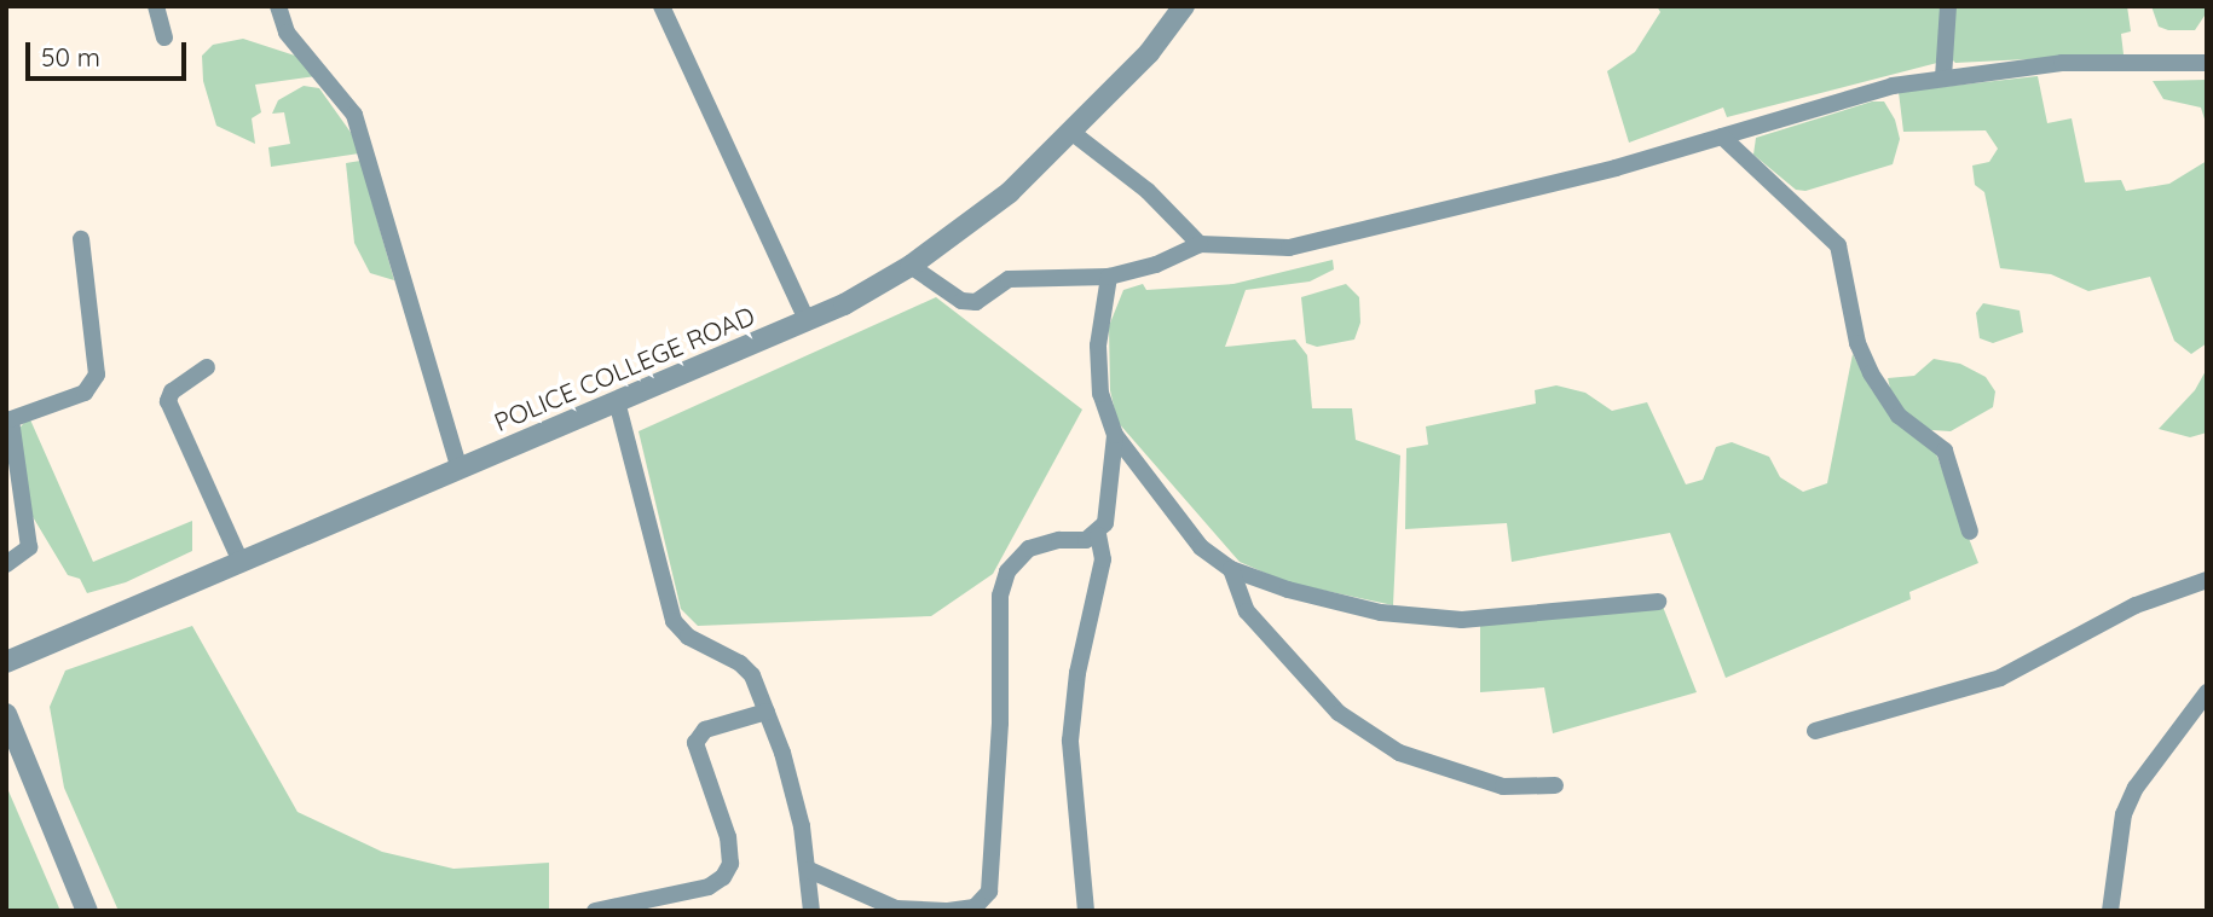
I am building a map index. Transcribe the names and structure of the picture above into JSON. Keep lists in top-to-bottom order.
{
  "streets": {
    "street": ["POLICE COLLEGE ROAD"]
  },
  "scale_bar": "50 m"
}
